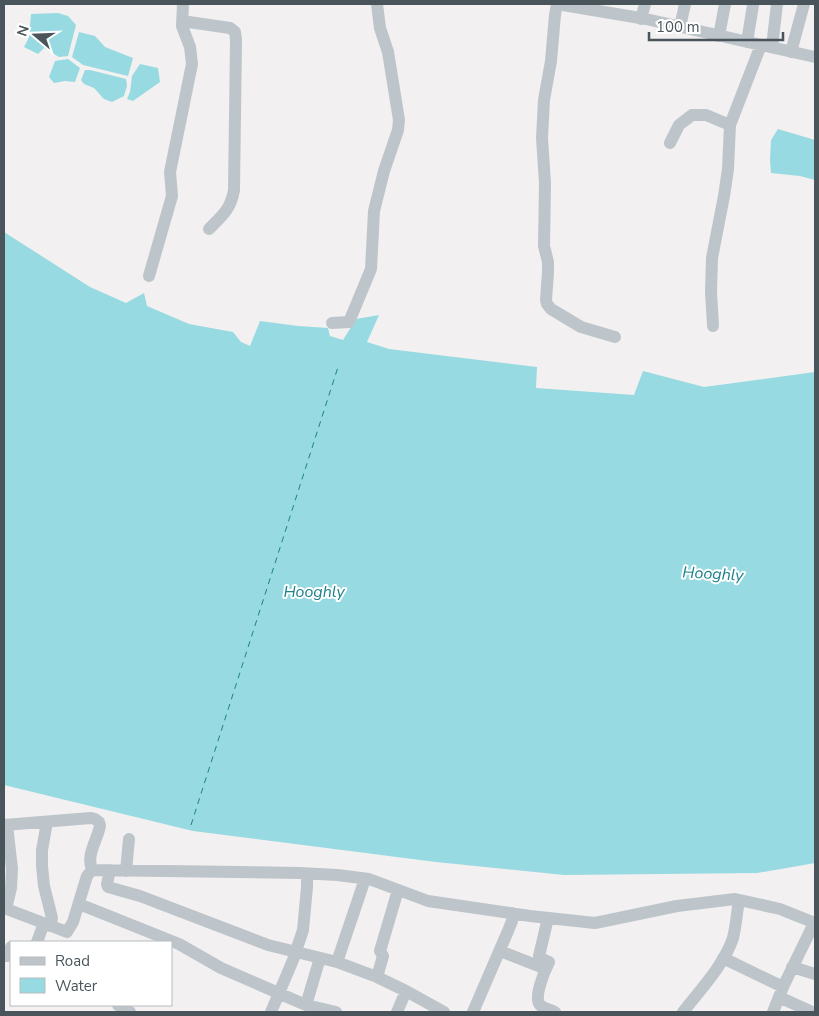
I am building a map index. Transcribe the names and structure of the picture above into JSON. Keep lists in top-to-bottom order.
{
  "water": ["Hooghly"],
  "legend": ["Road", "Water"],
  "scale_bar": "100 m",
  "north": "left"
}
